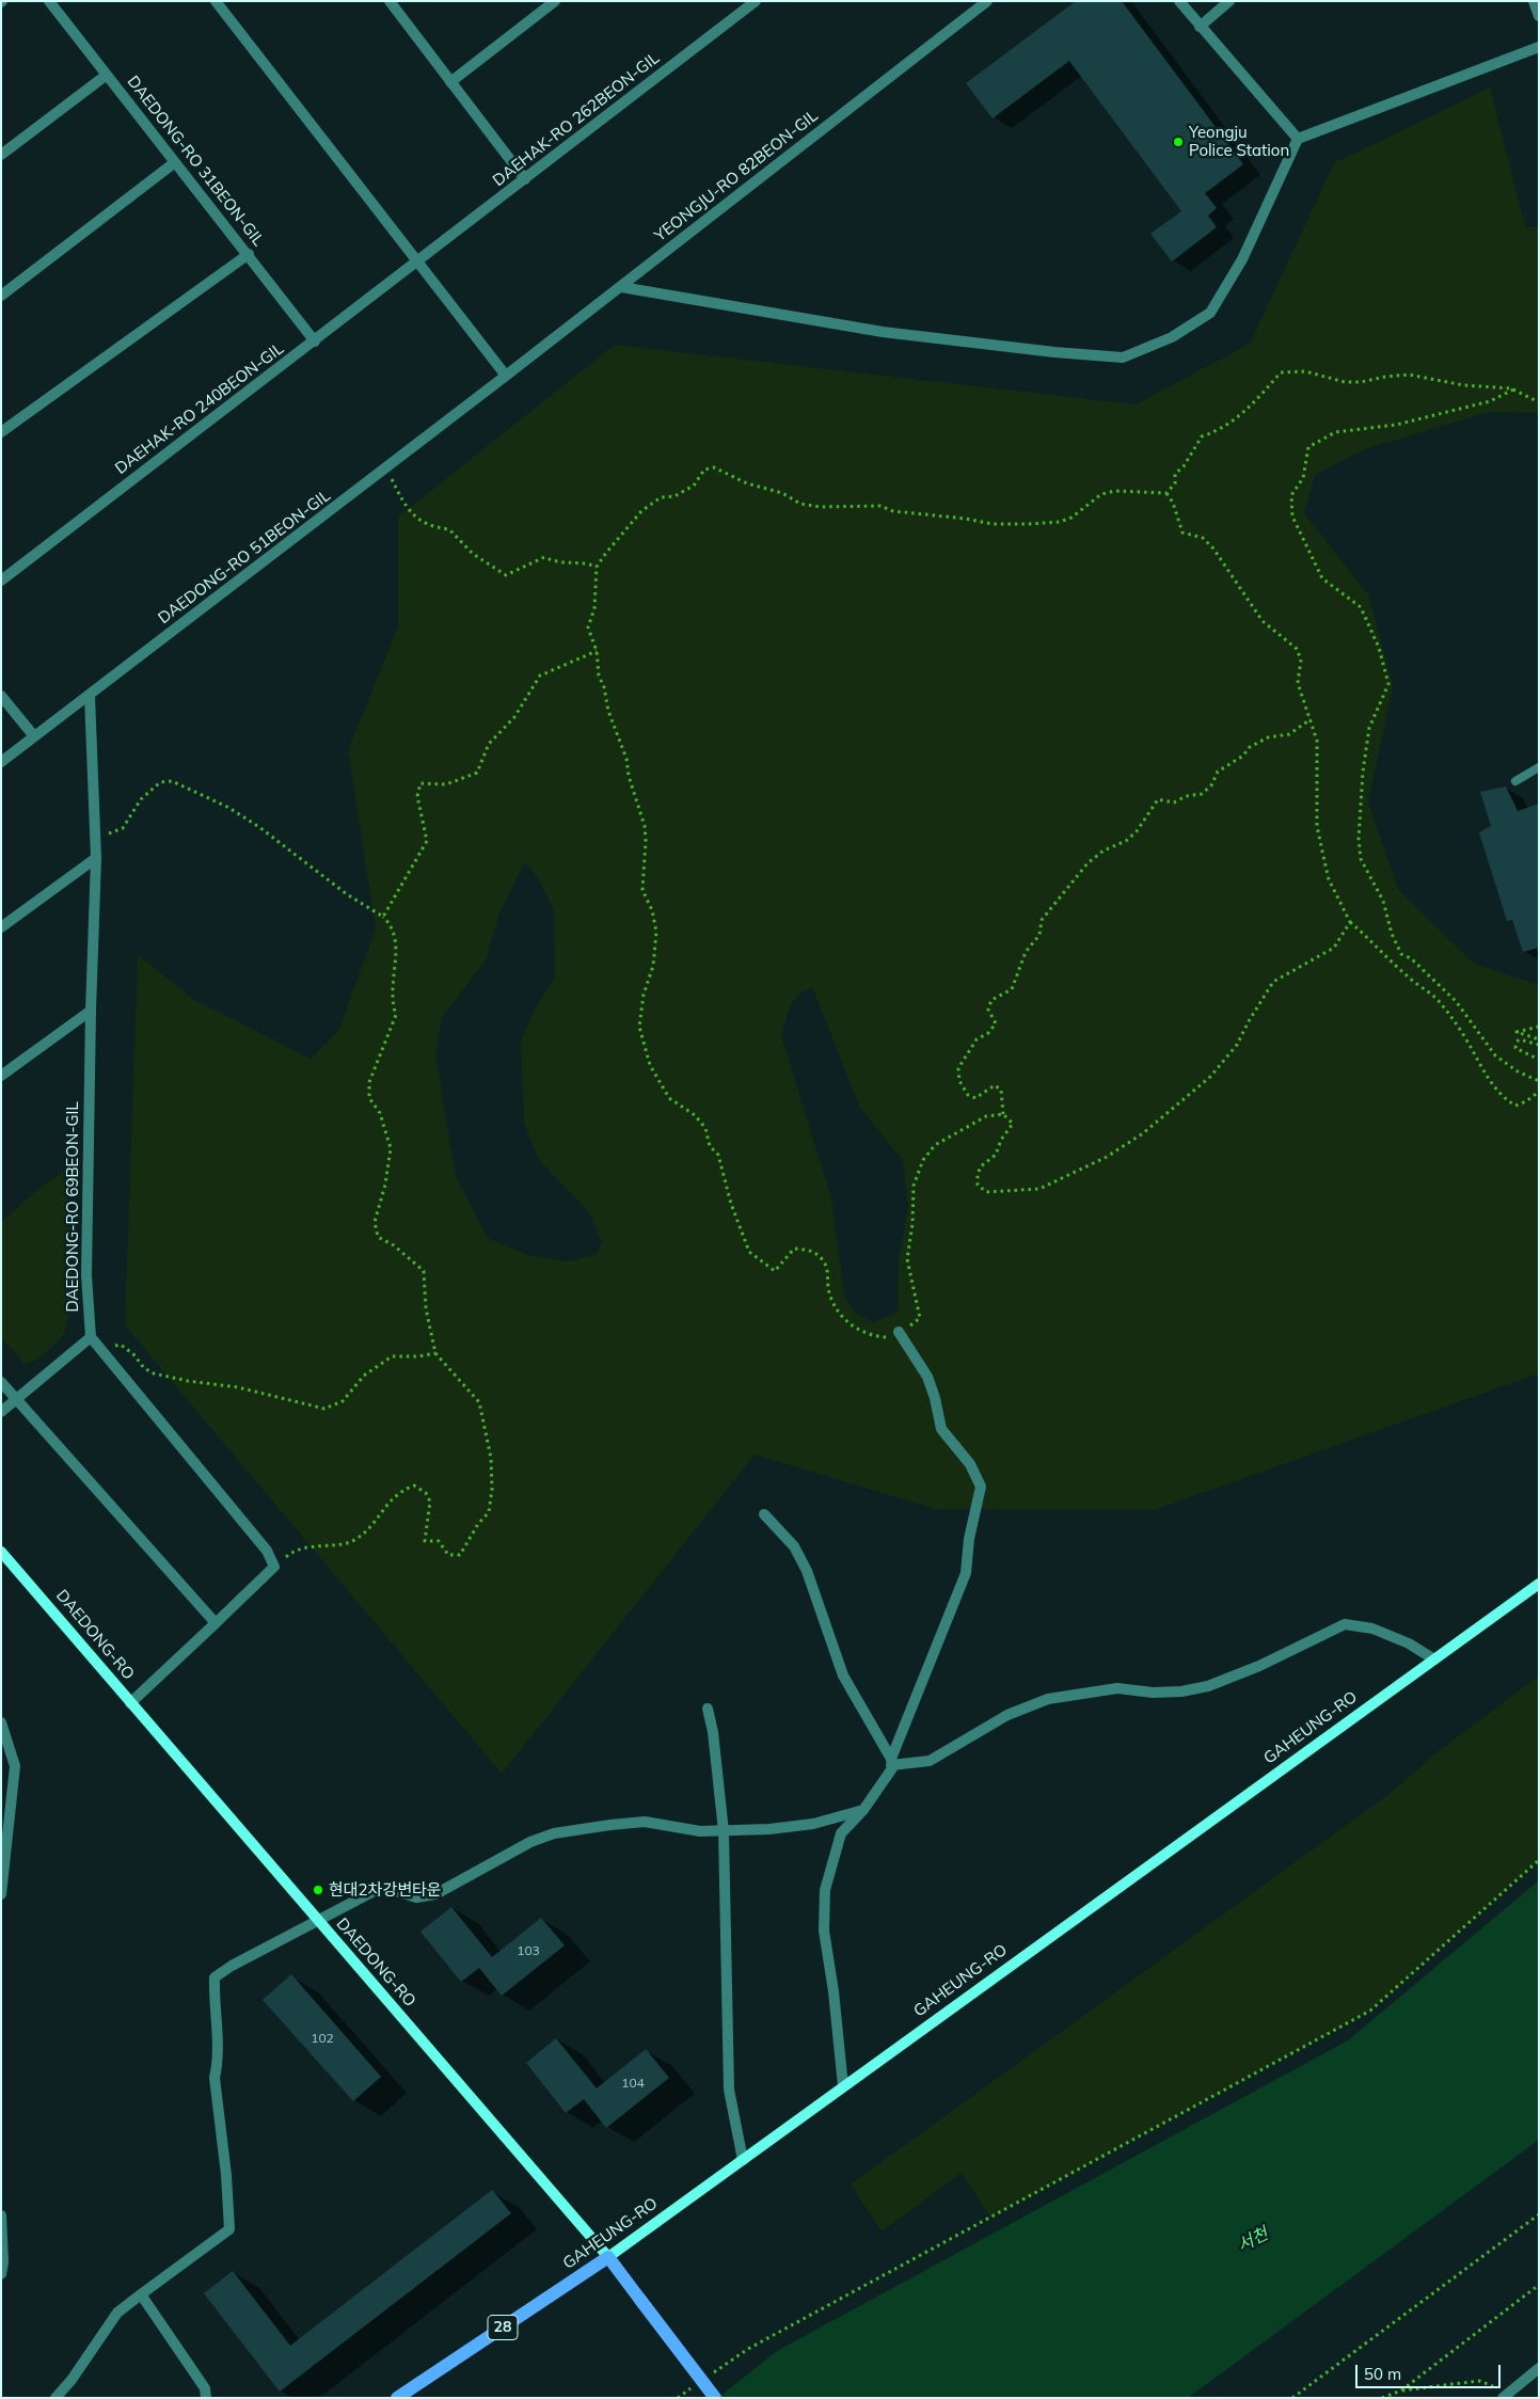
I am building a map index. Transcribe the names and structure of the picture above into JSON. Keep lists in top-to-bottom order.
{
  "streets": {
    "main road": ["DAEDONG-RO", "GAHEUNG-RO", "28"],
    "street": [
      "DAEHAK-RO 262BEON-GIL",
      "DAEDONG-RO 31BEON-GIL",
      "YEONGJU-RO 82BEON-GIL",
      "DAEHAK-RO 240BEON-GIL",
      "DAEDONG-RO 51BEON-GIL",
      "DAEDONG-RO 69BEON-GIL"
    ]
  },
  "crossings": [
    ["DAEHAK-RO 262BEON-GIL", "DAEHAK-RO 240BEON-GIL"],
    ["DAEDONG-RO 31BEON-GIL", "DAEHAK-RO 240BEON-GIL"],
    ["YEONGJU-RO 82BEON-GIL", "DAEDONG-RO 51BEON-GIL"],
    ["DAEDONG-RO 51BEON-GIL", "DAEDONG-RO 69BEON-GIL"],
    ["DAEDONG-RO", "GAHEUNG-RO"]
  ],
  "water": ["서천"],
  "places": ["Yeongju Police Station", "현대2차강변타운"],
  "house_numbers": ["103", "102", "104"],
  "scale_bar": "50 m"
}
